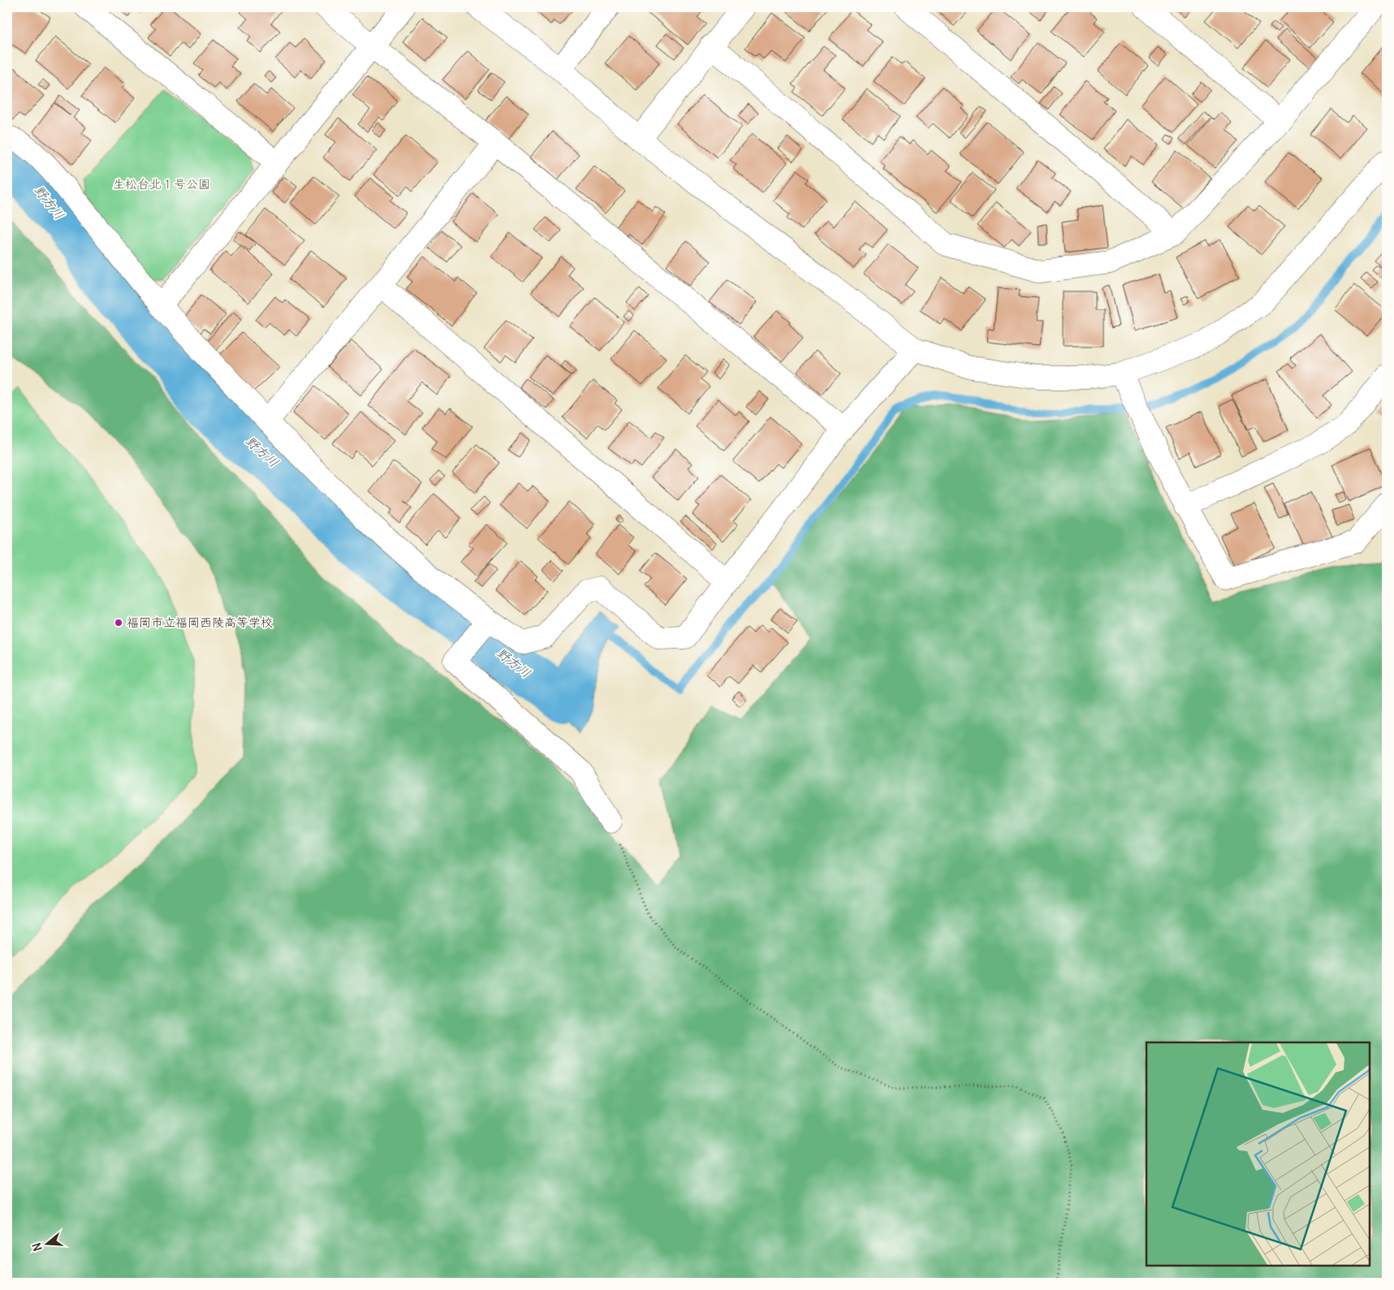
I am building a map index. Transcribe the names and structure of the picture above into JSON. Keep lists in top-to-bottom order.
{
  "water": ["野方川"],
  "parks": ["生松台北１号公園"],
  "places": ["福岡市立福岡西陵高等学校"],
  "north": "left"
}
